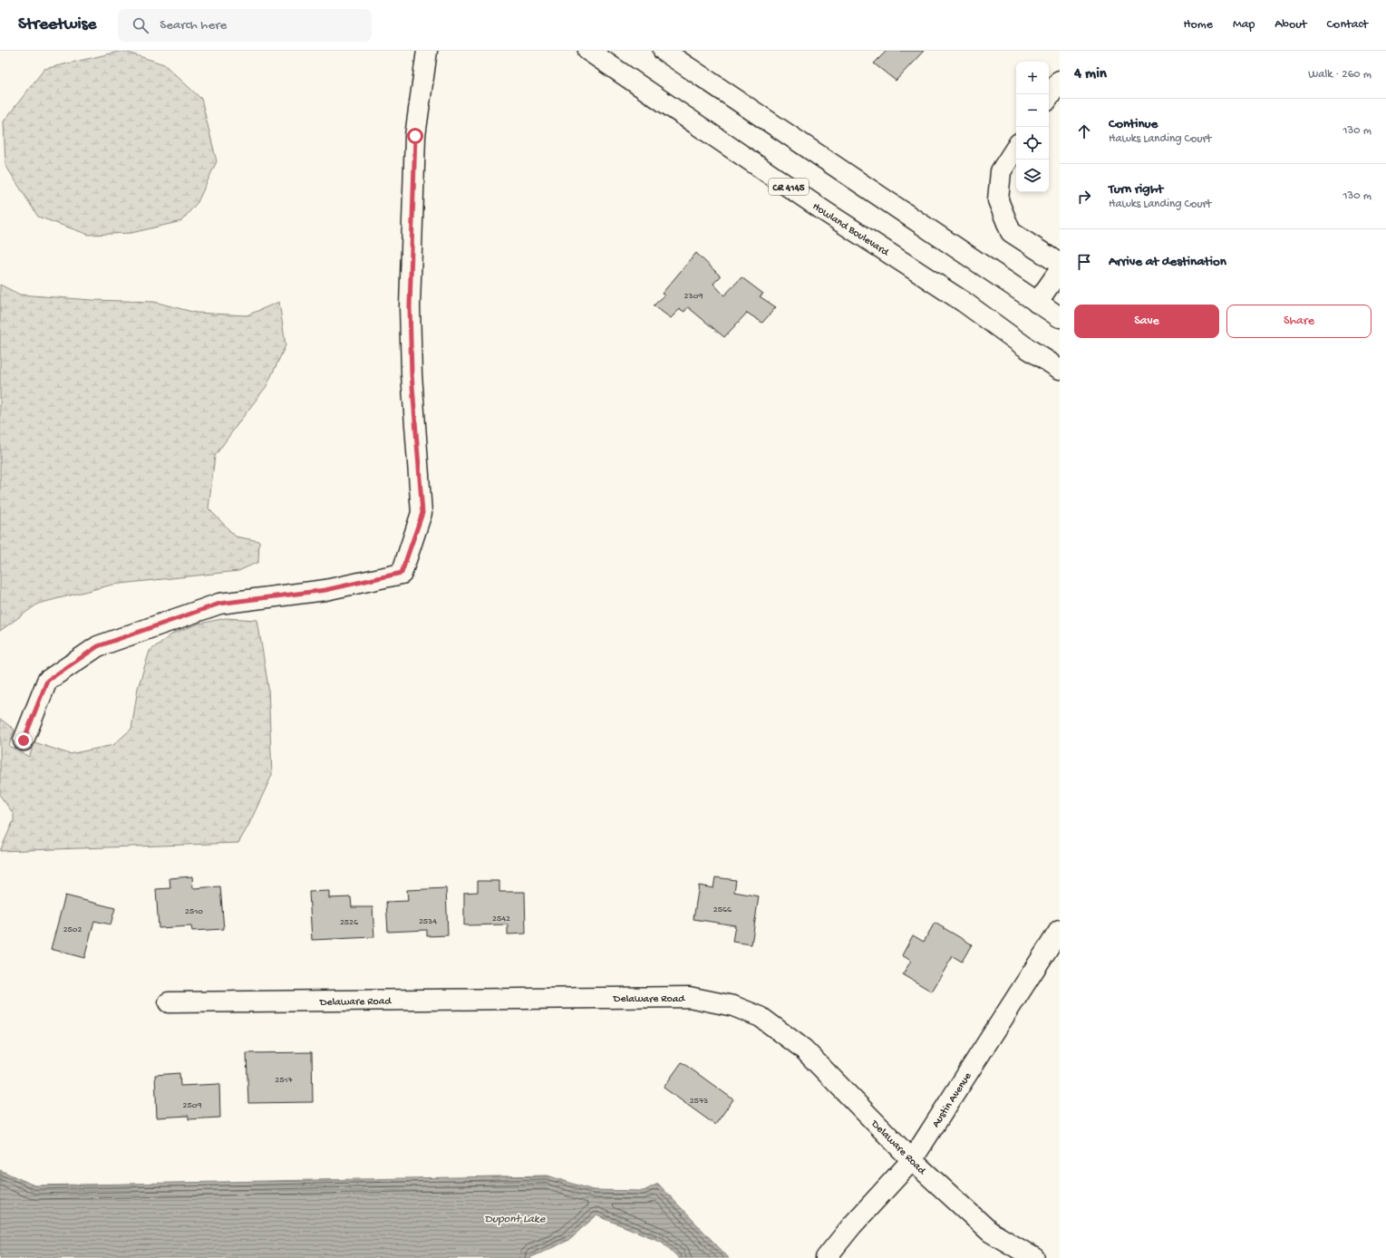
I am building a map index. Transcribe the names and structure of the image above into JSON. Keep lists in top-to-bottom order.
{
  "streets": {
    "street": [
      "CR 4145",
      "Howland Boulevard",
      "Delaware Road",
      "Austin Avenue"
    ]
  },
  "crossings": [
    ["Delaware Road", "Austin Avenue"]
  ],
  "water": ["Dupont Lake"],
  "house_numbers": [
    "2309",
    "2566",
    "2510",
    "2542",
    "2534",
    "2526",
    "2502",
    "2517",
    "2573",
    "2509"
  ],
  "page": {
    "header": "Streetwise",
    "search": "Search here",
    "nav": [
      "Home",
      "Map",
      "About",
      "Contact"
    ],
    "heading": ["4 min", "Walk · 260 m"],
    "map_buttons": ["+", "−"],
    "list": [
      ["Continue", "Hawks Landing Court", "130 m"],
      ["Turn right", "Hawks Landing Court", "130 m"],
      "Arrive at destination"
    ],
    "buttons": ["Save", "Share"]
  }
}
